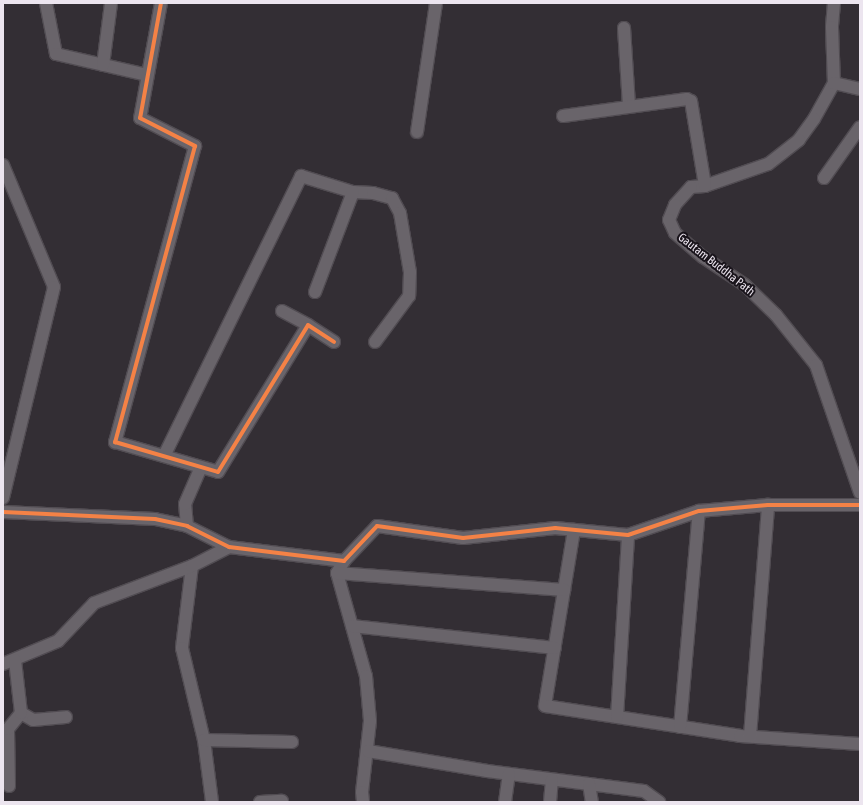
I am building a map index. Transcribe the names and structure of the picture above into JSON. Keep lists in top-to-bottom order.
{
  "streets": {
    "street": ["Gautam Buddha Path"]
  }
}
